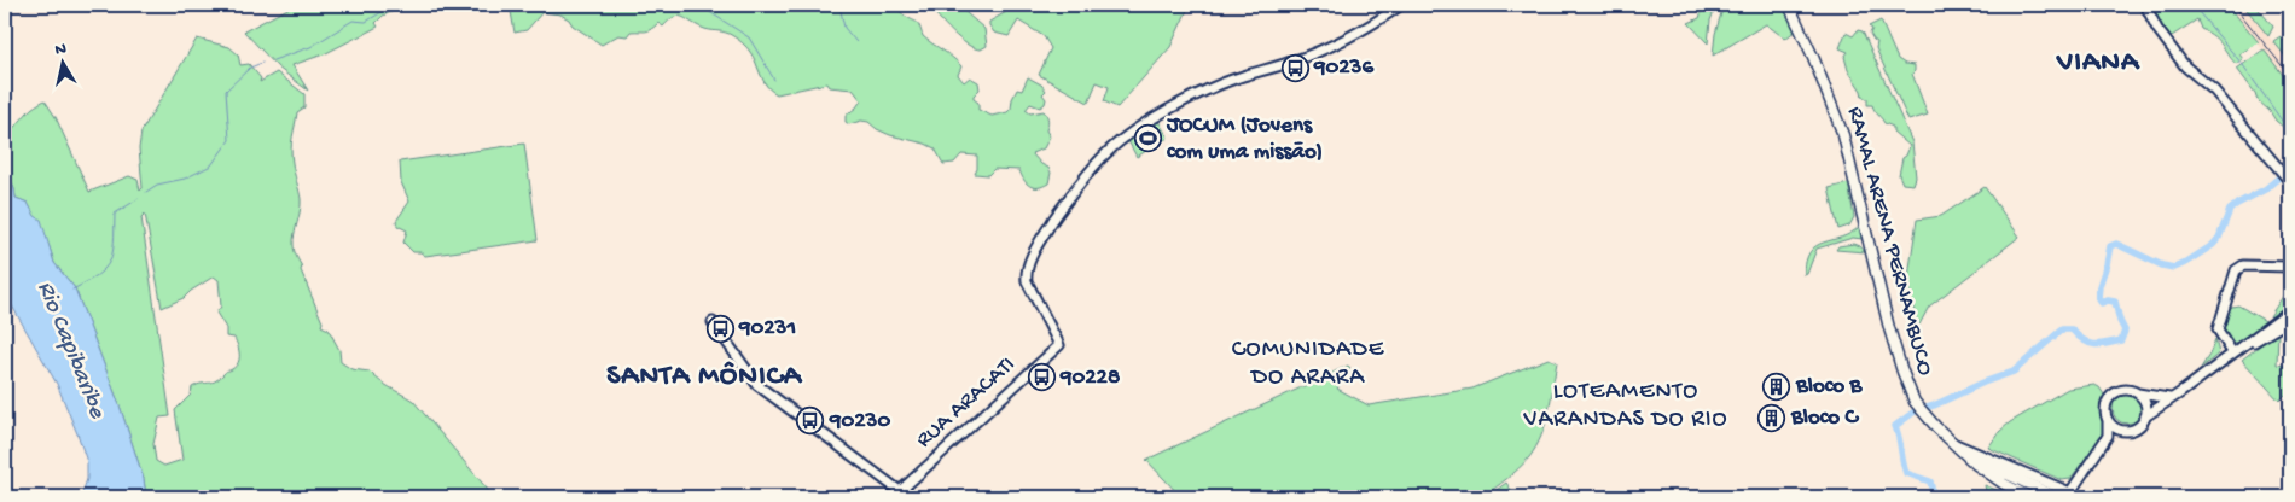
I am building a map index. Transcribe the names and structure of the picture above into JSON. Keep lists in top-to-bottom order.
{
  "streets": {
    "main road": ["RAMAL ARENA PERNAMBUCO"],
    "street": ["RUA ARACATI"]
  },
  "districts": [
    "VIANA",
    "COMUNIDADE DO ARARA",
    "SANTA MÔNICA",
    "LOTEAMENTO VARANDAS DO RIO"
  ],
  "water": ["Rio Capibaribe"],
  "places": {
    "bus stop": [
      "90236",
      "90231",
      "90228",
      "90230"
    ],
    "sports": ["JOCUM (Jovens com uma missão)"],
    "building": ["Bloco B", "Bloco C"]
  },
  "north": "top"
}
